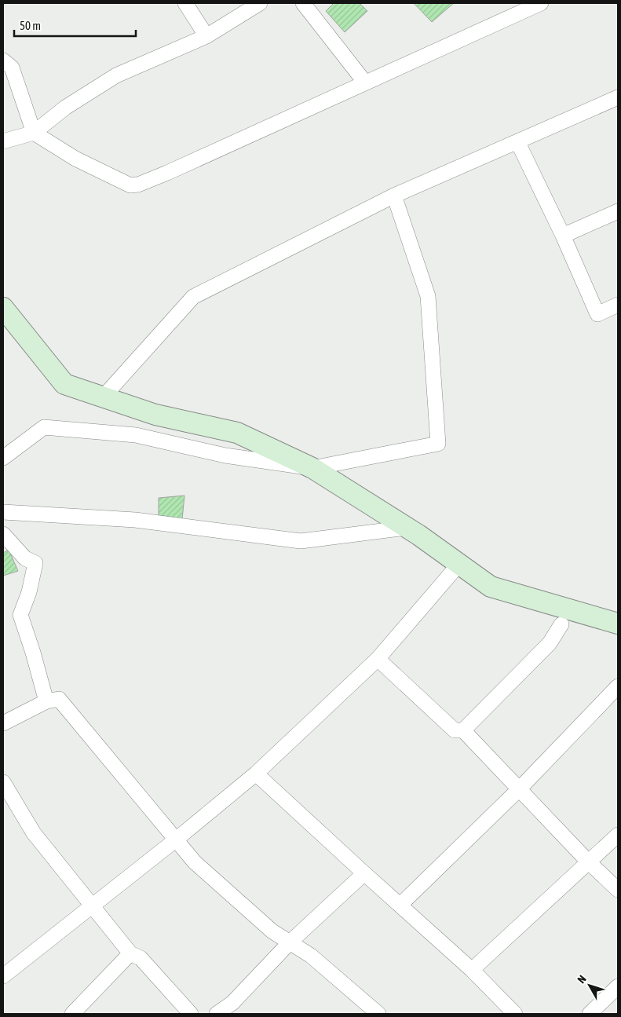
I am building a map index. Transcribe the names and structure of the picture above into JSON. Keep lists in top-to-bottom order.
{
  "scale_bar": "50 m",
  "north": "top left"
}
